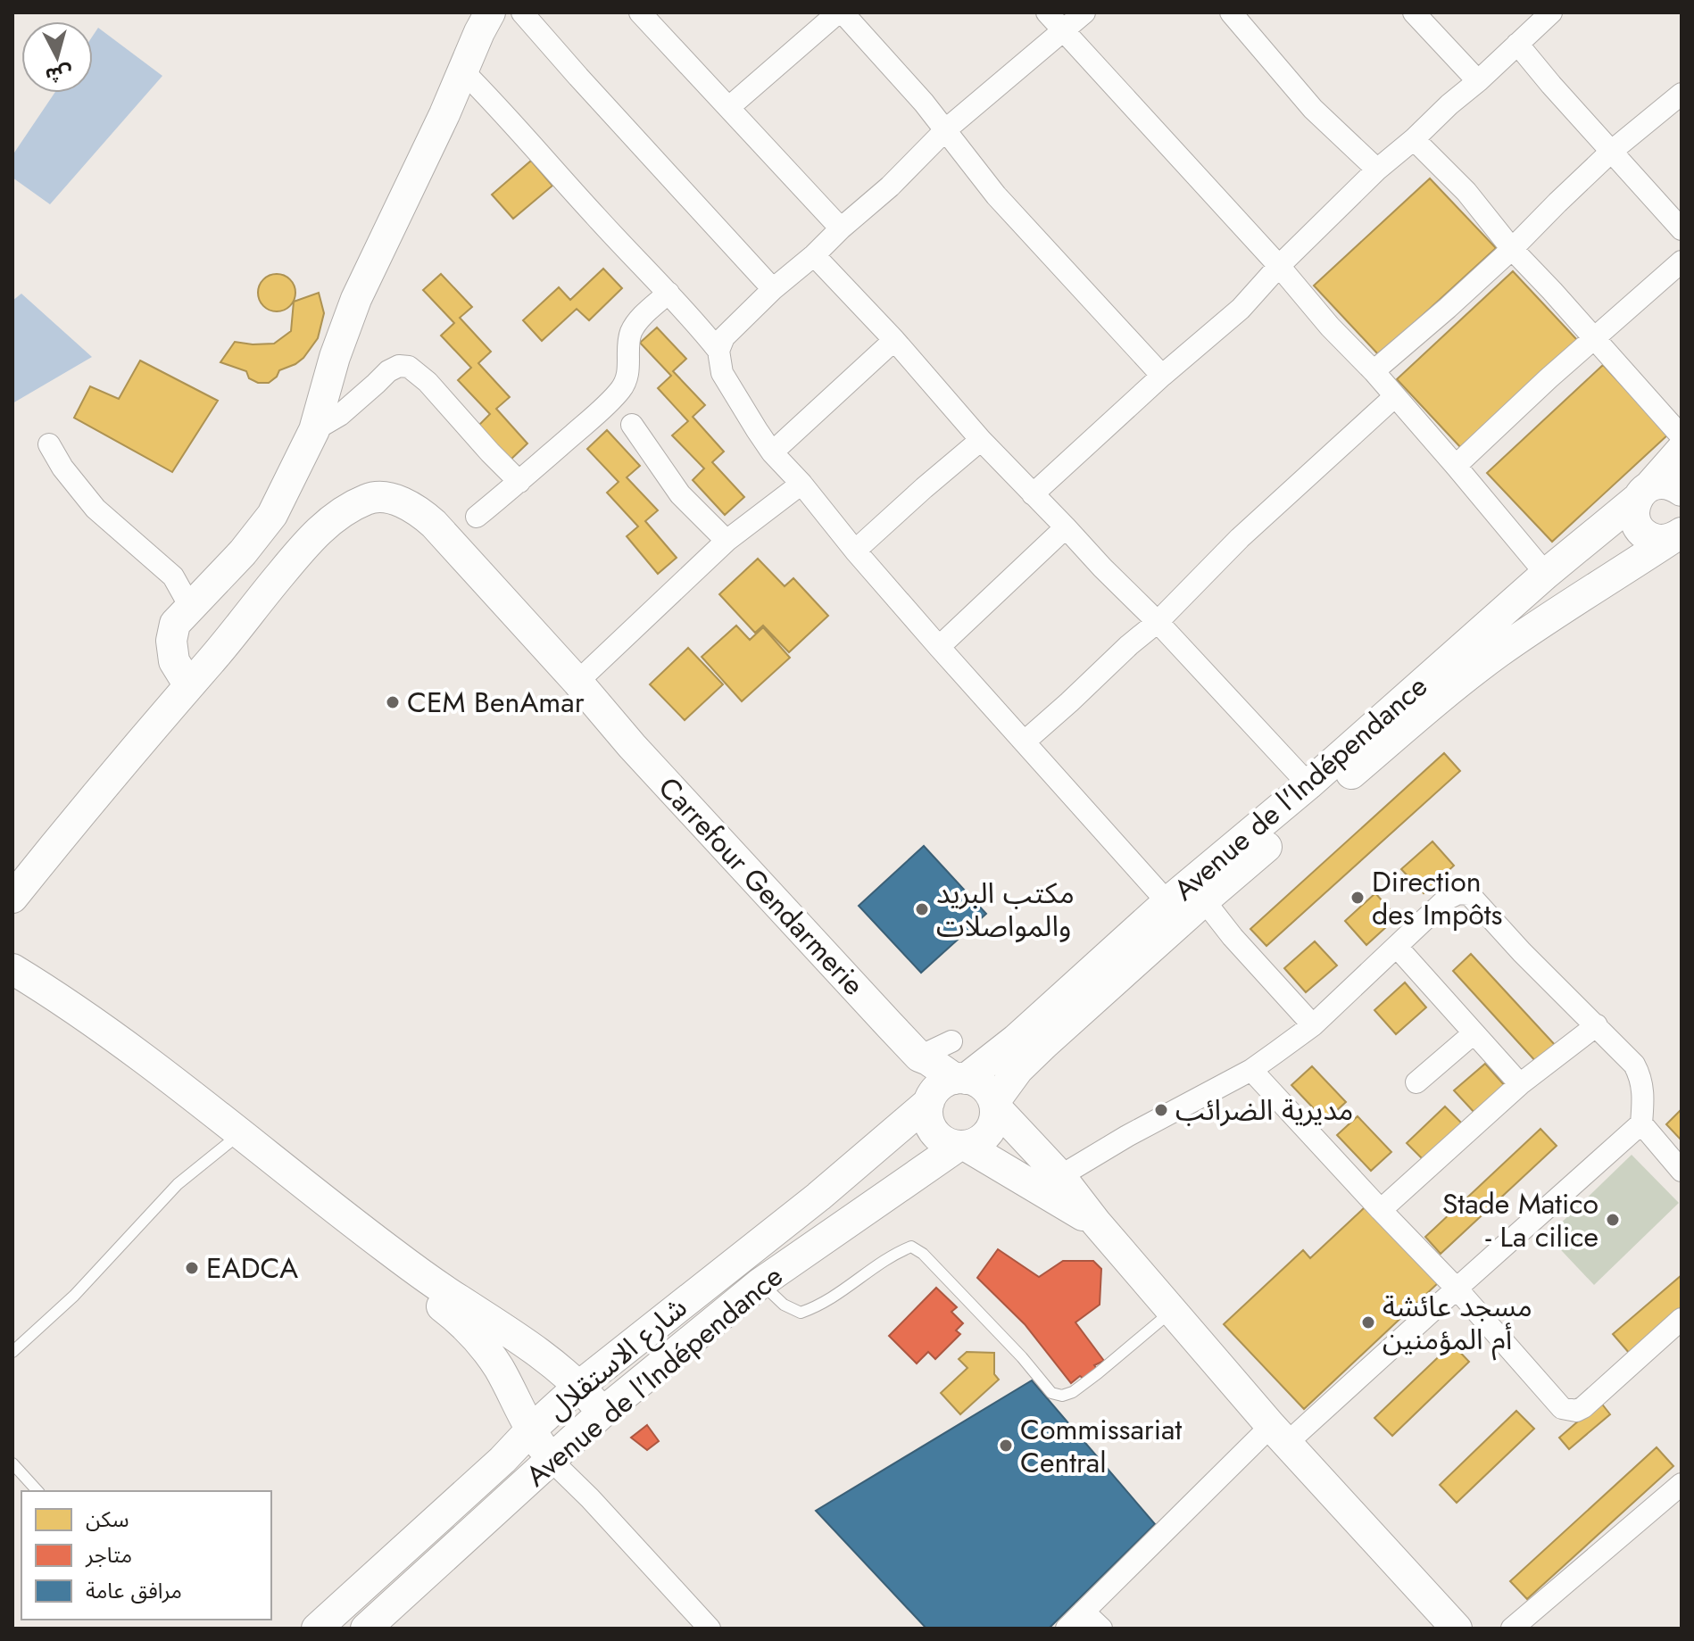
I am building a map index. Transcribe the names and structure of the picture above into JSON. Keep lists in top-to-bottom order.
{
  "streets": {
    "main road": ["Avenue de l'Indépendance", "Carrefour Gendarmerie", "شارع الاستقلال"]
  },
  "crossings": [
    ["Avenue de l'Indépendance", "شارع الاستقلال"]
  ],
  "places": [
    "CEM BenAmar",
    "Direction des Impôts",
    "مكتب البريد والمواصلات",
    "مديرية الضرائب",
    "Stade Matico - La cilice",
    "EADCA",
    "مسجد عائشة أم المؤمنين",
    "Commissariat Central"
  ],
  "legend": ["سكن", "متاجر", "مرافق عامة"],
  "north": "bottom"
}
